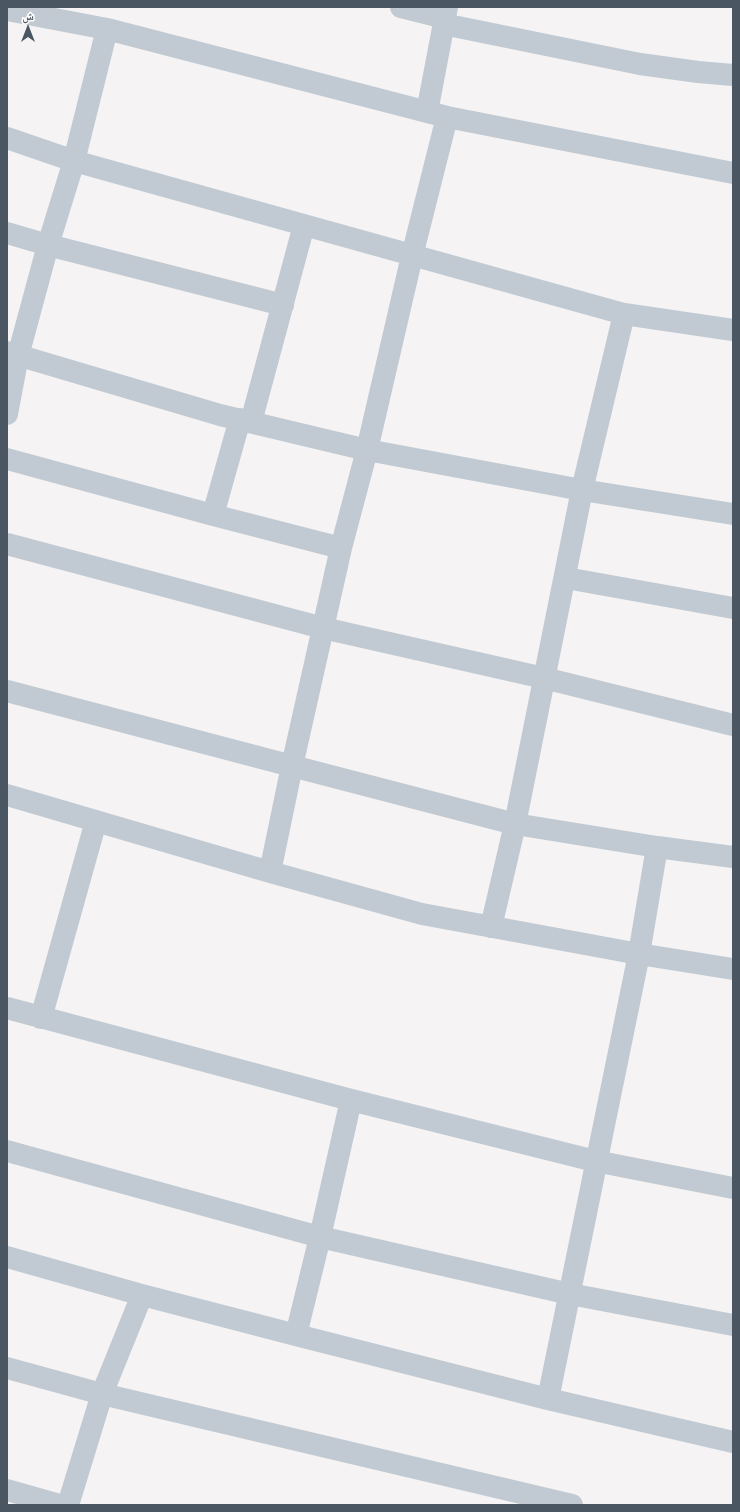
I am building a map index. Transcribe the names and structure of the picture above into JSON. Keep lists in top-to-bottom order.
{
  "north": "top"
}
